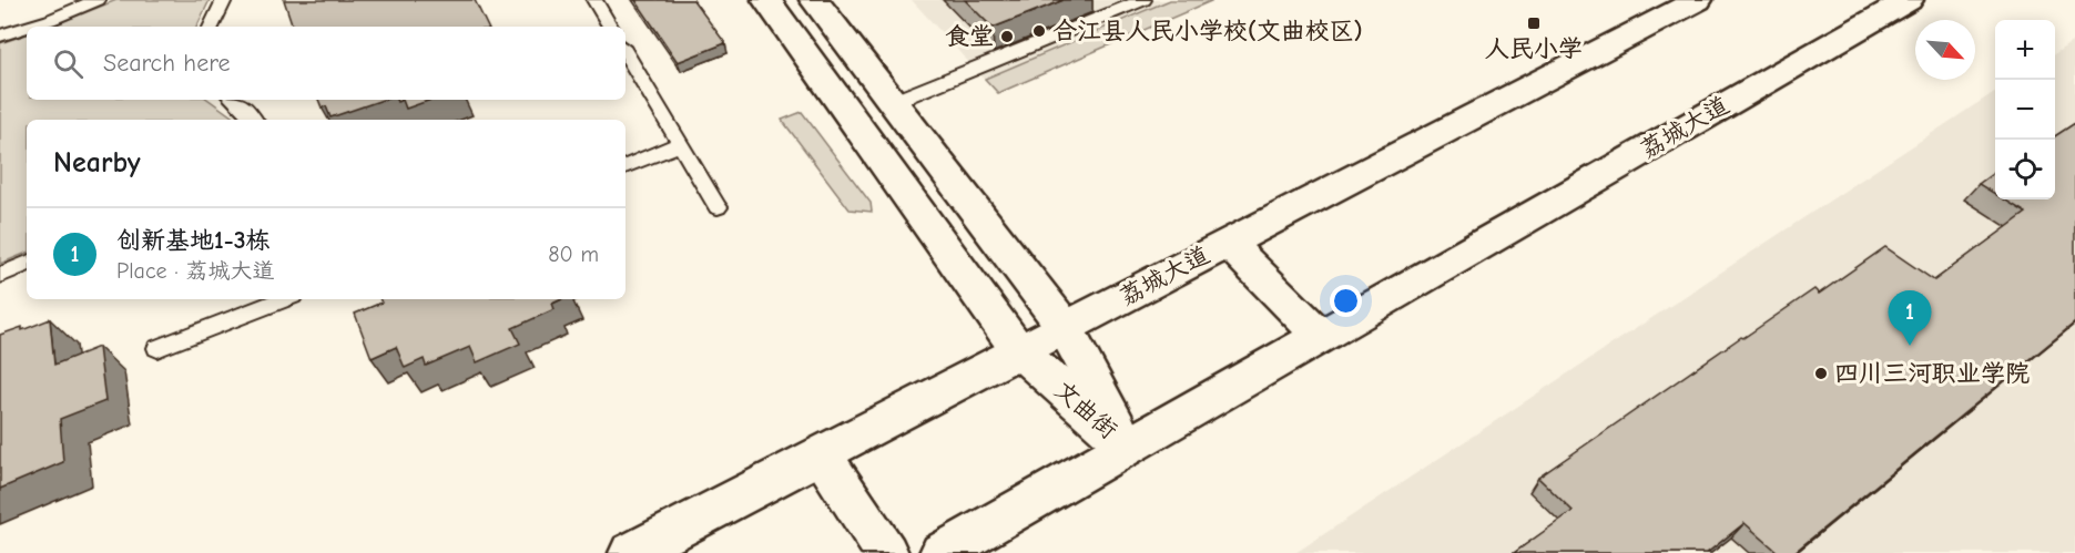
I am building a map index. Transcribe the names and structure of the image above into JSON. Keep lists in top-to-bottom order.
{
  "streets": {
    "main road": ["荔城大道", "文曲街"]
  },
  "crossings": [
    ["荔城大道", "文曲街"]
  ],
  "places": {
    "transit": ["人民小学"],
    "other": ["合江县人民小学校(文曲校区)", "食堂", "四川三河职业学院"]
  },
  "north": "bottom right",
  "page": {
    "map_buttons": ["+", "−"],
    "search": "Search here",
    "heading": "Nearby",
    "list": [
      {
        "mark": "1",
        "name": "创新基地1-3栋",
        "note": "Place · 荔城大道",
        "value": "80 m"
      }
    ],
    "pins": "1"
  }
}
